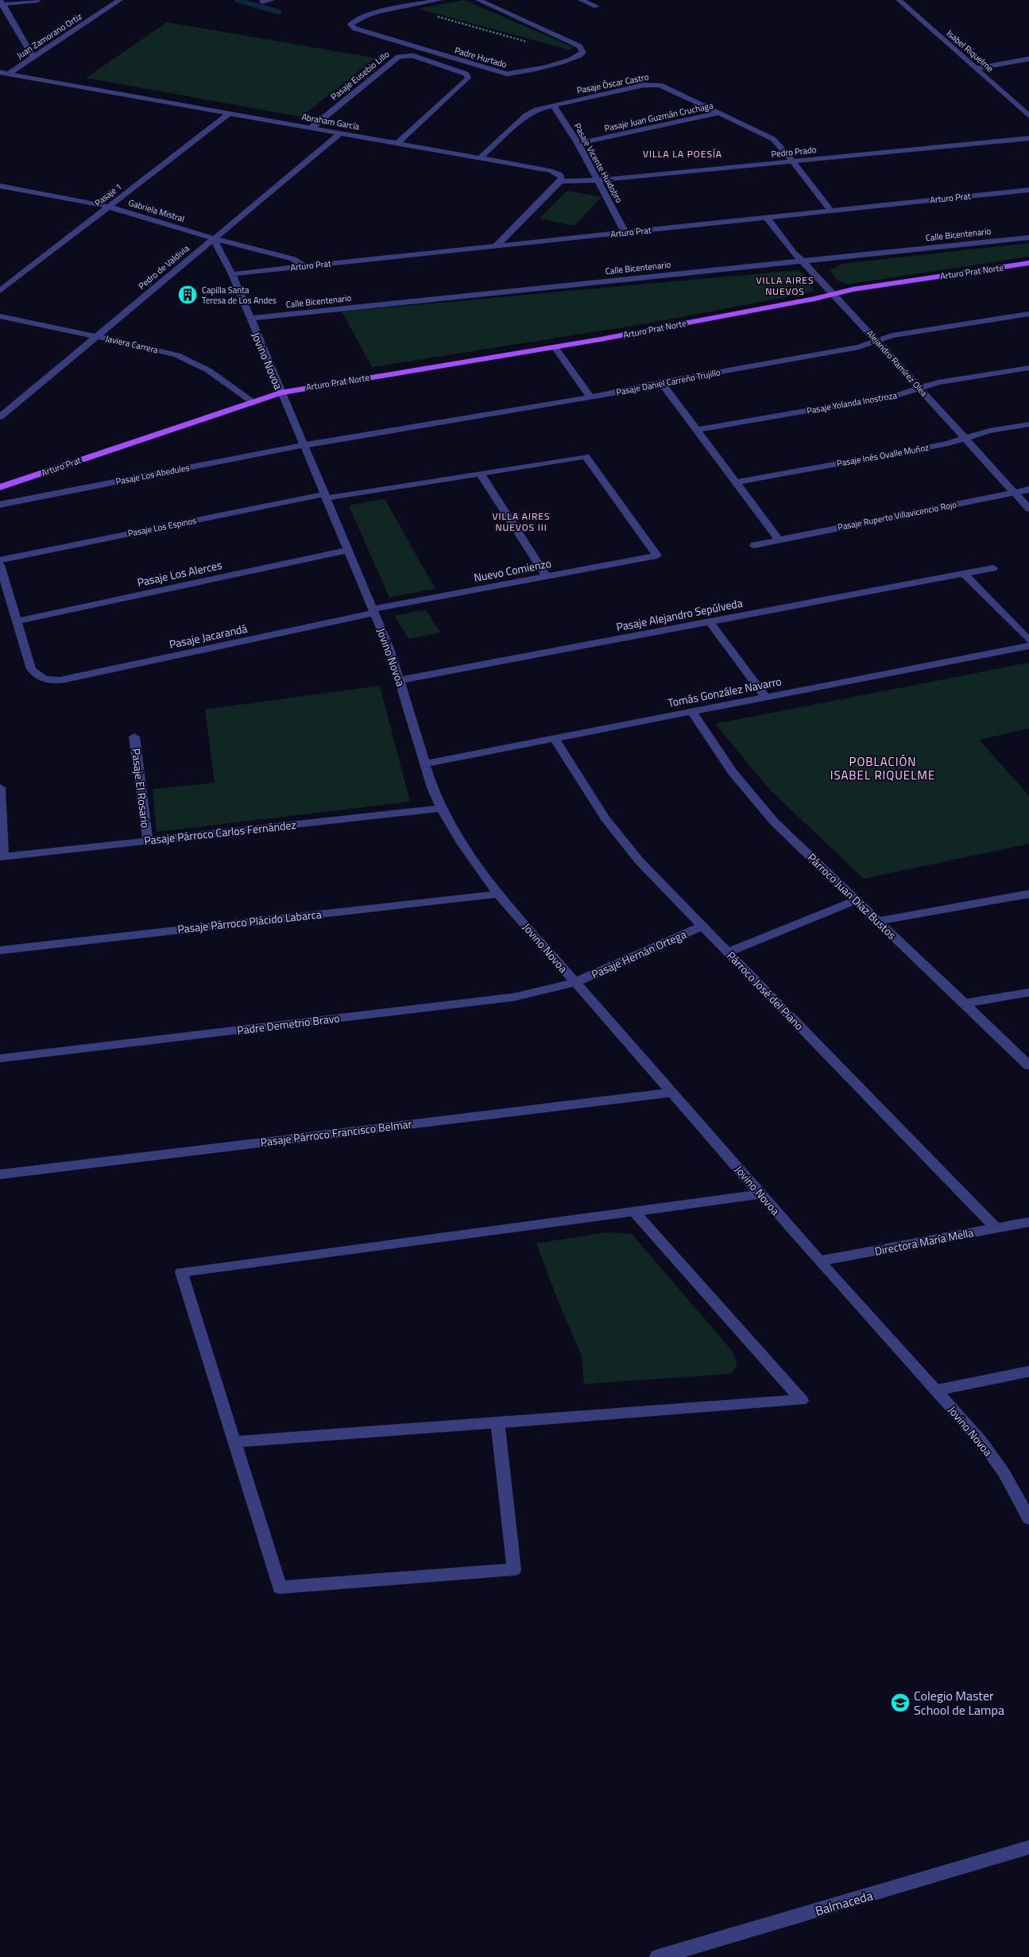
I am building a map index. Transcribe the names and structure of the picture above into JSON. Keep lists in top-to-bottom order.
{
  "streets": {
    "main road": ["Arturo Prat", "Arturo Prat Norte"],
    "street": [
      "Juan Zamorano Ortiz",
      "Isabel Riquelme",
      "Padre Hurtado",
      "Pasaje Eusebio Lillo",
      "Pasaje Óscar Castro",
      "Pasaje Juan Guzmán Cruchaga",
      "Abraham García",
      "Pedro Prado",
      "Pasaje Vicente Huidobro",
      "Pasaje 1",
      "Gabriela Mistral",
      "Calle Bicentenario",
      "Pedro de Valdivia",
      "Javiera Carrera",
      "Jovino Novoa",
      "Alejandro Ramírez Olea",
      "Pasaje Daniel Carreño Trujillo",
      "Pasaje Yolanda Inostroza",
      "Pasaje Inés Ovalle Muñoz",
      "Pasaje Los Abedules",
      "Pasaje Ruperto Villavicencio Rojo",
      "Pasaje Los Espinos",
      "Nuevo Comienzo",
      "Pasaje Los Alerces",
      "Pasaje Alejandro Sepúlveda",
      "Pasaje Jacarandá",
      "Tomás González Navarro",
      "Pasaje El Rosario",
      "Pasaje Párroco Carlos Fernández",
      "Párroco Juan Díaz Bustos",
      "Pasaje Párroco Plácido Labarca",
      "Pasaje Hernán Ortega",
      "Párroco José del Piano",
      "Padre Demetrio Bravo",
      "Pasaje Párroco Francisco Belmar",
      "Directora María Mella",
      "Balmaceda"
    ]
  },
  "crossings": [
    ["Juan Zamorano Ortiz", "Abraham García"],
    ["Pasaje Eusebio Lillo", "Abraham García"],
    ["Pasaje Óscar Castro", "Pasaje Juan Guzmán Cruchaga"],
    ["Pasaje Óscar Castro", "Abraham García"],
    ["Pasaje Óscar Castro", "Pedro Prado"],
    ["Pasaje Óscar Castro", "Pasaje Vicente Huidobro"],
    ["Pasaje Óscar Castro", "Arturo Prat"],
    ["Pasaje Juan Guzmán Cruchaga", "Pasaje Vicente Huidobro"],
    ["Abraham García", "Pedro Prado"],
    ["Abraham García", "Pasaje 1"],
    ["Abraham García", "Pedro de Valdivia"],
    ["Pedro Prado", "Pasaje Vicente Huidobro"],
    ["Pasaje Vicente Huidobro", "Arturo Prat"],
    ["Pasaje 1", "Gabriela Mistral"],
    ["Arturo Prat", "Gabriela Mistral"],
    ["Arturo Prat", "Arturo Prat Norte"],
    ["Arturo Prat", "Javiera Carrera"],
    ["Arturo Prat", "Jovino Novoa"],
    ["Arturo Prat", "Alejandro Ramírez Olea"],
    ["Gabriela Mistral", "Pedro de Valdivia"],
    ["Calle Bicentenario", "Jovino Novoa"],
    ["Calle Bicentenario", "Alejandro Ramírez Olea"],
    ["Pedro de Valdivia", "Javiera Carrera"],
    ["Arturo Prat Norte", "Jovino Novoa"],
    ["Arturo Prat Norte", "Alejandro Ramírez Olea"],
    ["Jovino Novoa", "Pasaje Daniel Carreño Trujillo"],
    ["Jovino Novoa", "Pasaje Los Abedules"],
    ["Jovino Novoa", "Pasaje Los Espinos"],
    ["Jovino Novoa", "Nuevo Comienzo"],
    ["Jovino Novoa", "Pasaje Los Alerces"],
    ["Jovino Novoa", "Pasaje Alejandro Sepúlveda"],
    ["Jovino Novoa", "Pasaje Jacarandá"],
    ["Jovino Novoa", "Tomás González Navarro"],
    ["Jovino Novoa", "Pasaje Párroco Carlos Fernández"],
    ["Jovino Novoa", "Pasaje Párroco Plácido Labarca"],
    ["Jovino Novoa", "Pasaje Hernán Ortega"],
    ["Jovino Novoa", "Padre Demetrio Bravo"],
    ["Jovino Novoa", "Pasaje Párroco Francisco Belmar"],
    ["Jovino Novoa", "Directora María Mella"],
    ["Alejandro Ramírez Olea", "Pasaje Daniel Carreño Trujillo"],
    ["Alejandro Ramírez Olea", "Pasaje Yolanda Inostroza"],
    ["Alejandro Ramírez Olea", "Pasaje Inés Ovalle Muñoz"],
    ["Alejandro Ramírez Olea", "Pasaje Ruperto Villavicencio Rojo"],
    ["Pasaje Daniel Carreño Trujillo", "Pasaje Los Abedules"],
    ["Nuevo Comienzo", "Pasaje Jacarandá"],
    ["Pasaje Los Alerces", "Pasaje Jacarandá"],
    ["Tomás González Navarro", "Párroco Juan Díaz Bustos"],
    ["Tomás González Navarro", "Párroco José del Piano"],
    ["Pasaje El Rosario", "Pasaje Párroco Carlos Fernández"],
    ["Pasaje Hernán Ortega", "Párroco José del Piano"],
    ["Pasaje Hernán Ortega", "Padre Demetrio Bravo"],
    ["Párroco José del Piano", "Directora María Mella"]
  ],
  "districts": [
    "VILLA LA POESÍA",
    "VILLA AIRES NUEVOS",
    "VILLA AIRES NUEVOS III",
    "POBLACIÓN ISABEL RIQUELME"
  ],
  "places": {
    "building": ["Capilla Santa Teresa de Los Andes"],
    "school or university": ["Colegio Master School de Lampa"]
  }
}
